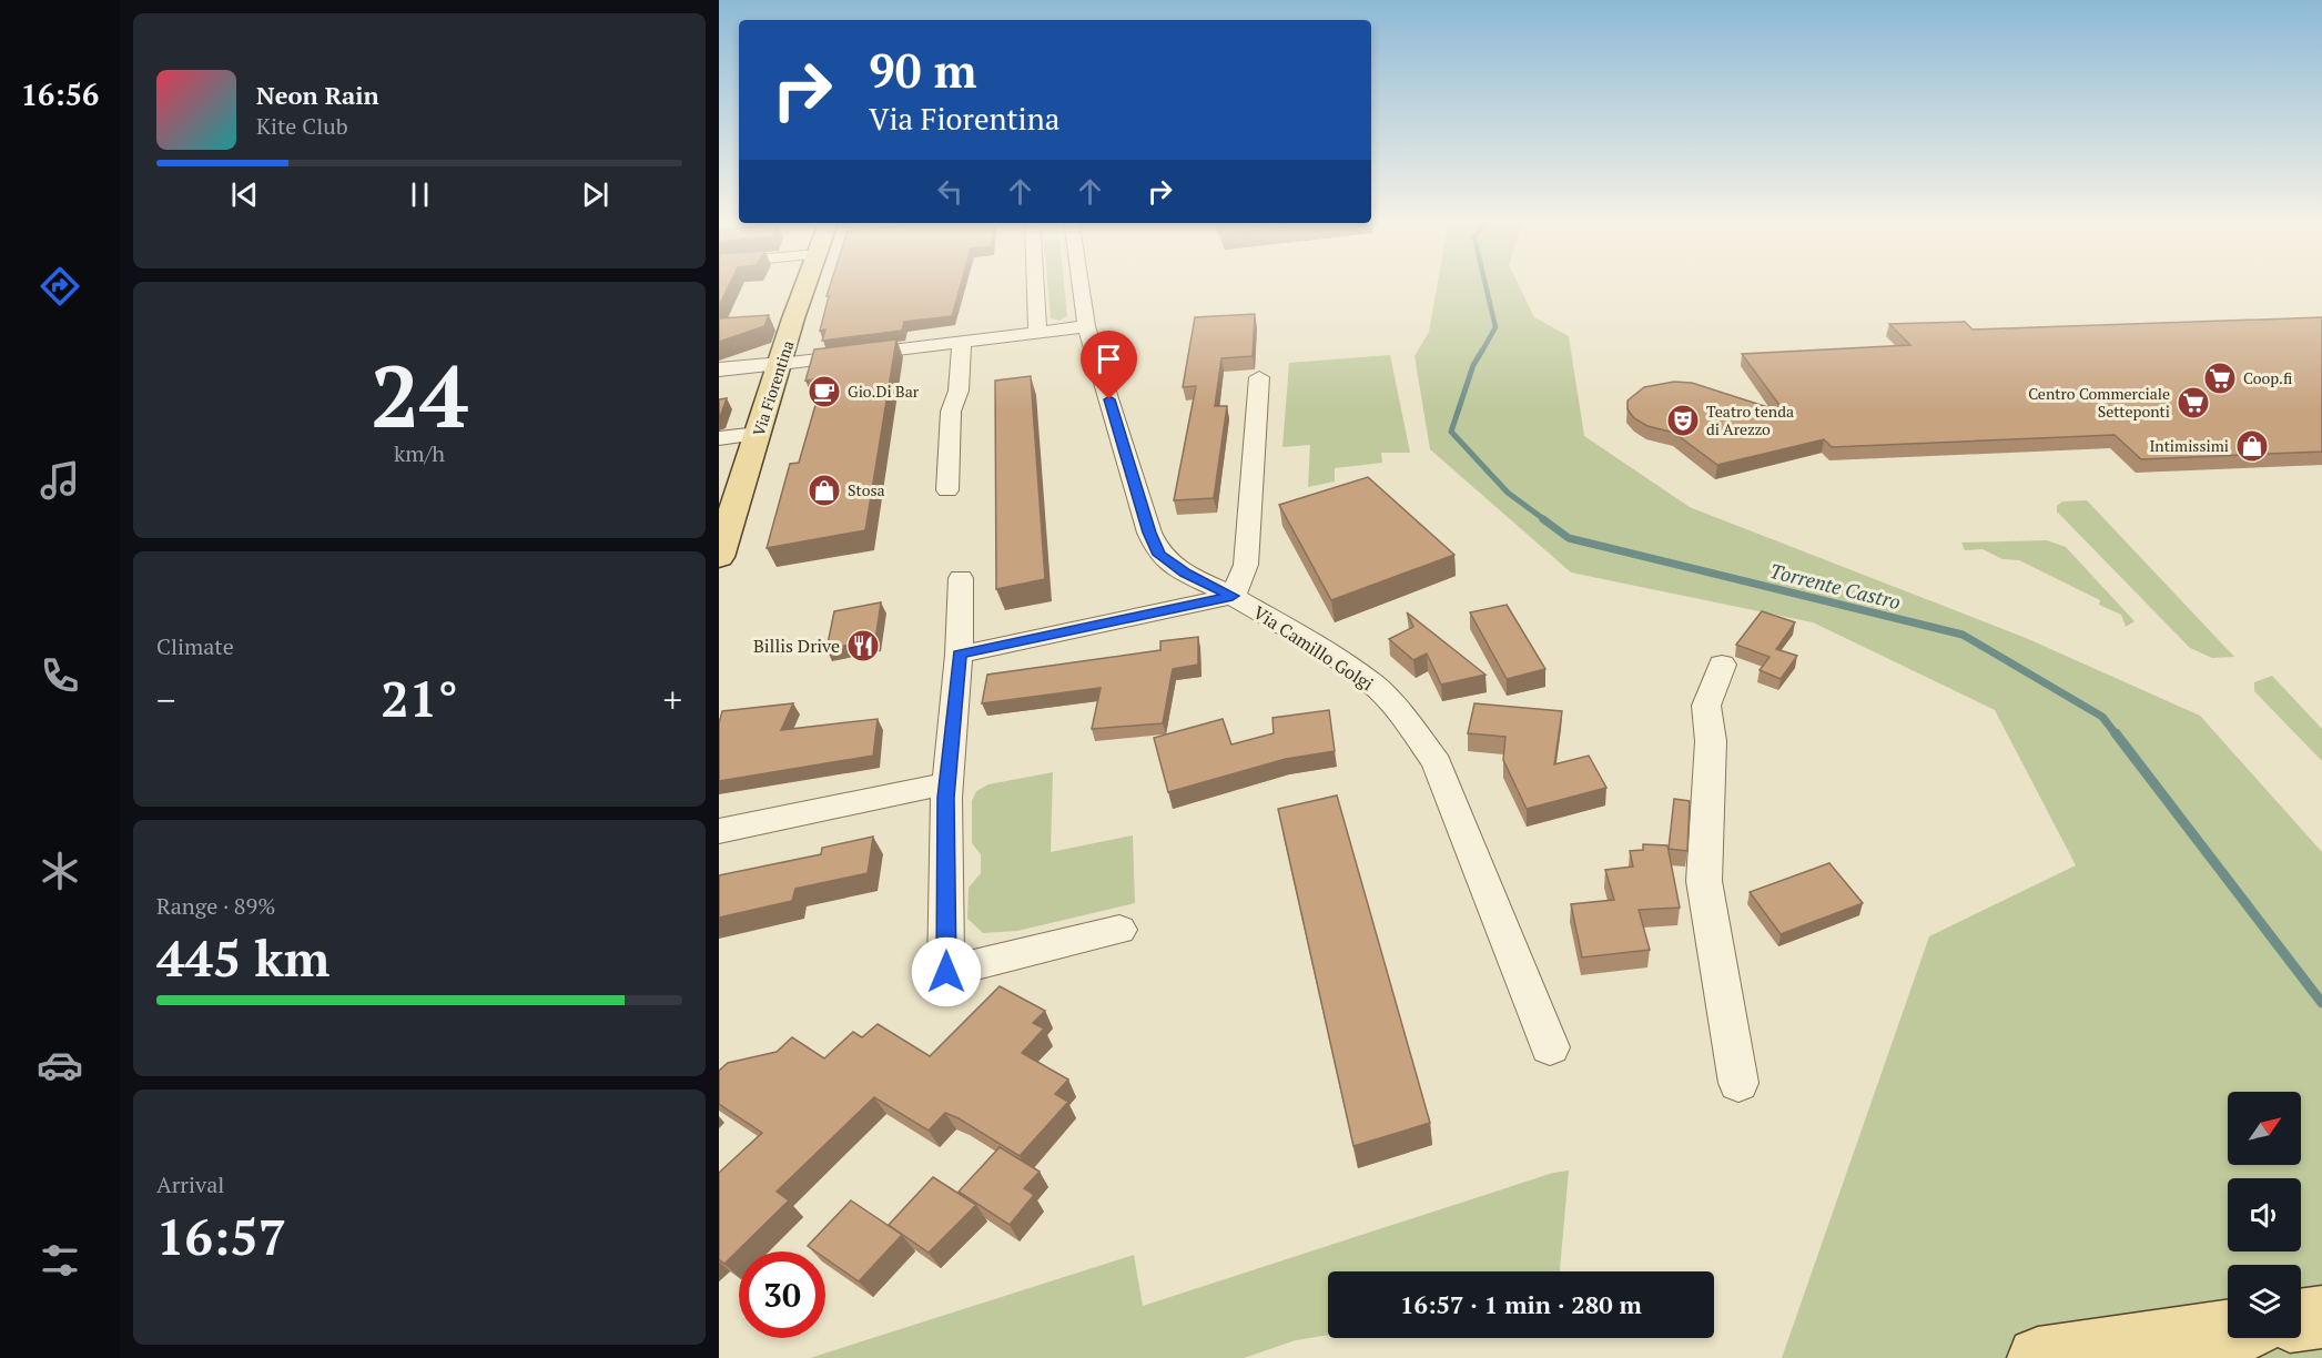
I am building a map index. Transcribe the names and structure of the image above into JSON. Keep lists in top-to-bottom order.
{
  "streets": {
    "main road": ["Via Fiorentina"],
    "street": ["Via Camillo Golgi"]
  },
  "water": ["Torrente Castro"],
  "places": {
    "supermarket": ["Coop.fi", "Centro Commerciale Setteponti"],
    "cafe": ["Gio.Di Bar"],
    "theatre": ["Teatro tenda di Arezzo"],
    "shop": ["Intimissimi", "Stosa"],
    "restaurant": ["Billis Drive"]
  },
  "north": "top right",
  "page": {
    "tabs": "16:56",
    "turn": ["90 m", "Via Fiorentina"],
    "song": ["Neon Rain", "Kite Club"],
    "tile": [
      ["24", "km/h"],
      "Climate",
      ["Range · 89%", "445 km"],
      ["Arrival", "16:57"]
    ],
    "heat": ["−", "21°", "+"],
    "limit": "30",
    "trip": "16:57 · 1 min · 280 m"
  }
}
